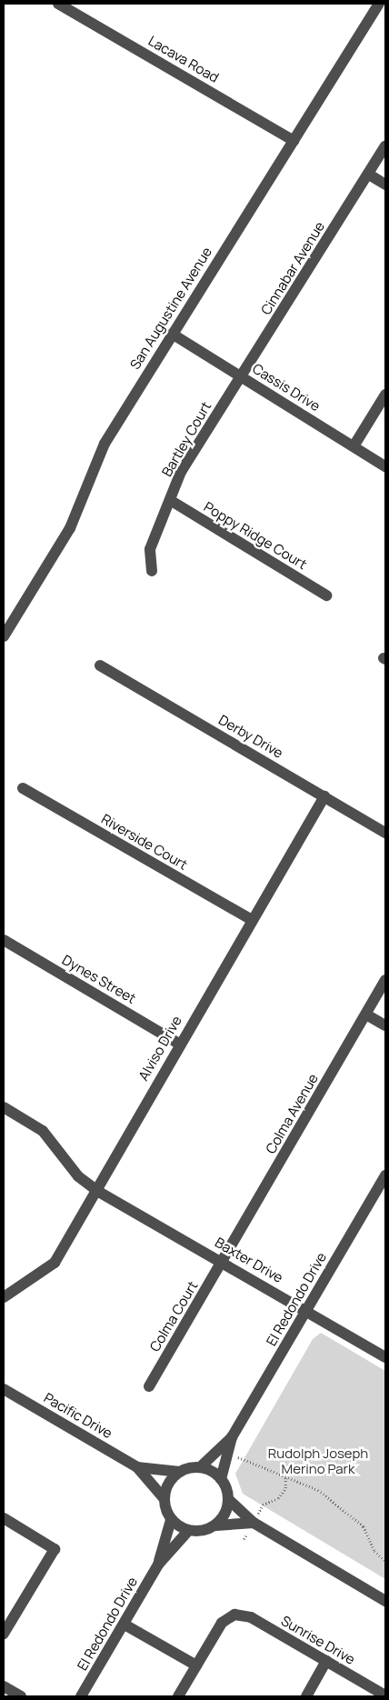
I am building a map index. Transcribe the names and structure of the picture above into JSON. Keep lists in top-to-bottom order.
{
  "streets": {
    "street": [
      "Lacava Road",
      "Cinnabar Avenue",
      "San Augustine Avenue",
      "Cassis Drive",
      "Bartley Court",
      "Poppy Ridge Court",
      "Derby Drive",
      "Riverside Court",
      "Dynes Street",
      "Alviso Drive",
      "Colma Avenue",
      "Baxter Drive",
      "El Redondo Drive",
      "Colma Court",
      "Pacific Drive",
      "Sunrise Drive"
    ]
  },
  "crossings": [
    ["Lacava Road", "San Augustine Avenue"],
    ["Cinnabar Avenue", "Cassis Drive"],
    ["Cinnabar Avenue", "Bartley Court"],
    ["San Augustine Avenue", "Cassis Drive"],
    ["Cassis Drive", "Bartley Court"],
    ["Bartley Court", "Poppy Ridge Court"],
    ["Derby Drive", "Alviso Drive"],
    ["Riverside Court", "Alviso Drive"],
    ["Dynes Street", "Alviso Drive"],
    ["Alviso Drive", "Baxter Drive"],
    ["Colma Avenue", "Baxter Drive"],
    ["Colma Avenue", "Colma Court"],
    ["Baxter Drive", "El Redondo Drive"],
    ["Baxter Drive", "Colma Court"],
    ["El Redondo Drive", "Pacific Drive"]
  ],
  "parks": ["Rudolph Joseph Merino Park"]
}
